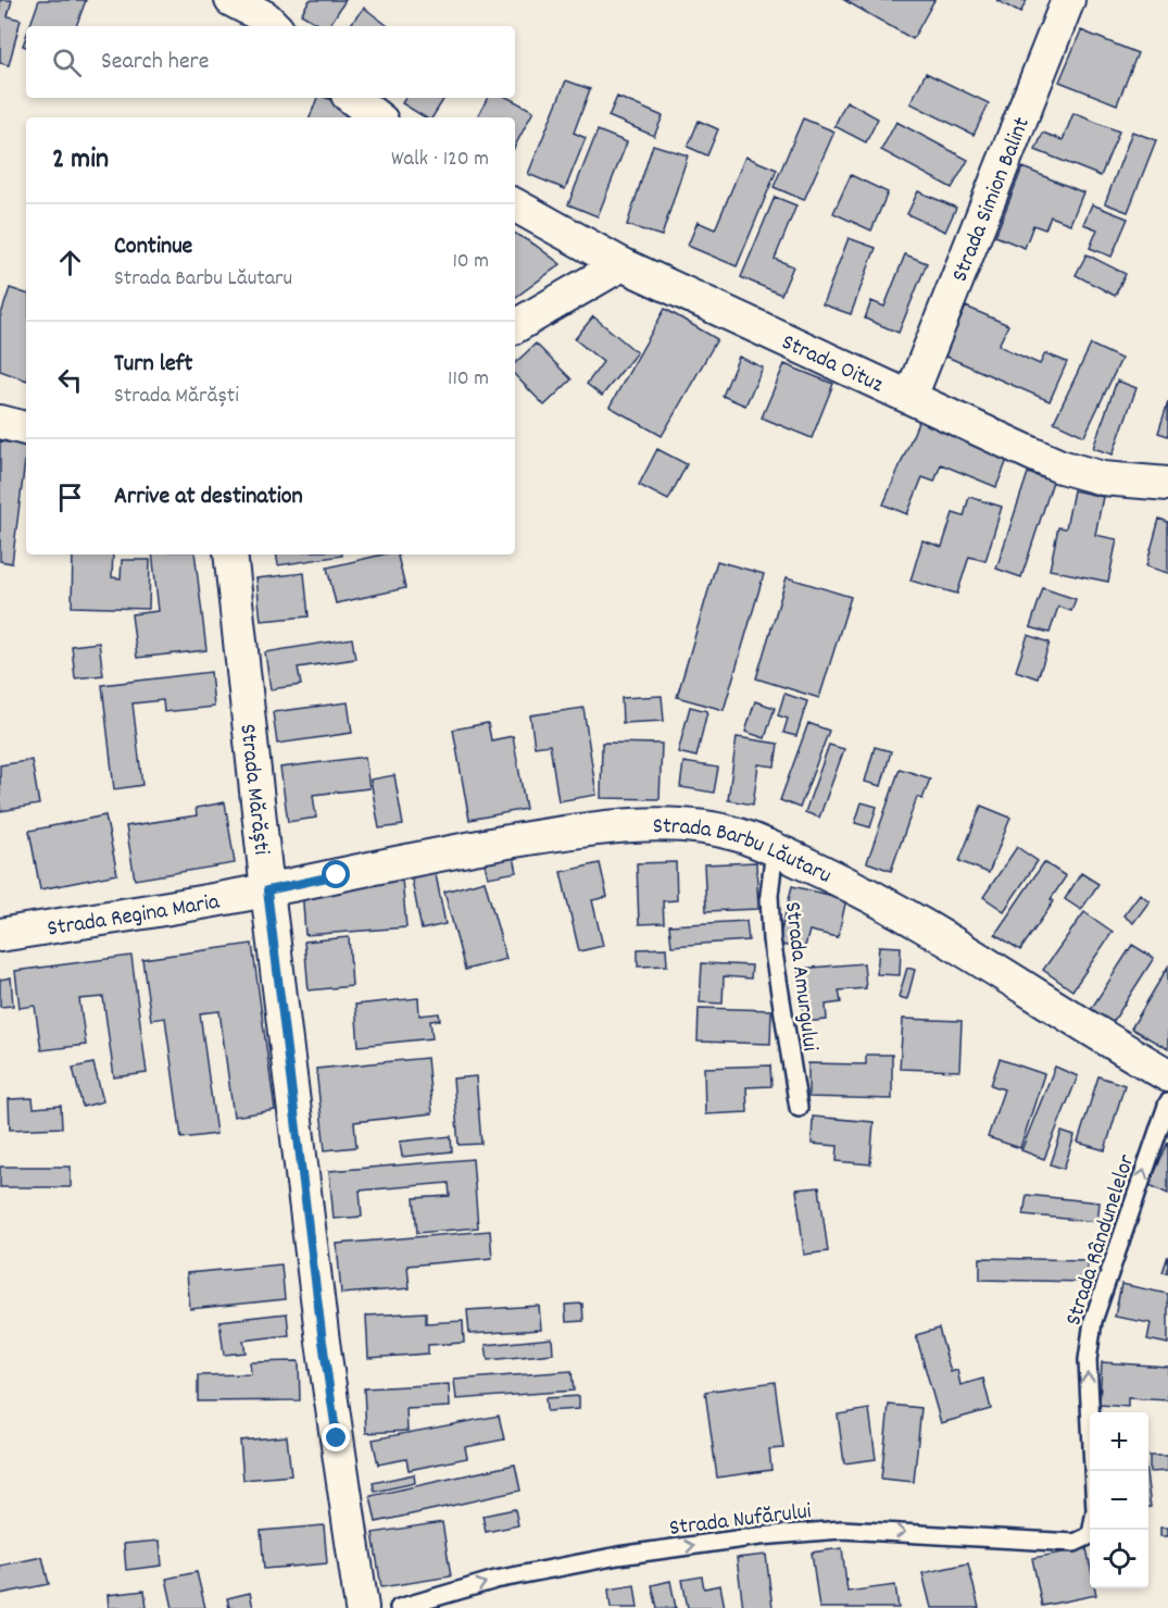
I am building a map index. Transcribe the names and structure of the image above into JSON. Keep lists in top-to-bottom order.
{
  "streets": {
    "street": [
      "Strada Simion Balint",
      "Strada Oituz",
      "Strada Mărăști",
      "Strada Barbu Lăutaru",
      "Strada Regina Maria"
    ],
    "lane": ["Strada Amurgului", "Strada Rândunelelor", "Strada Nufărului"]
  },
  "crossings": [
    ["Strada Simion Balint", "Strada Oituz"],
    ["Strada Mărăști", "Strada Barbu Lăutaru"],
    ["Strada Mărăști", "Strada Regina Maria"],
    ["Strada Barbu Lăutaru", "Strada Regina Maria"],
    ["Strada Barbu Lăutaru", "Strada Amurgului"]
  ],
  "one_way": ["Strada Rândunelelor", "Strada Nufărului"],
  "page": {
    "search": "Search here",
    "heading": ["2 min", "Walk · 120 m"],
    "list": [
      ["Continue", "Strada Barbu Lăutaru", "10 m"],
      ["Turn left", "Strada Mărăști", "110 m"],
      "Arrive at destination"
    ],
    "map_buttons": ["+", "−"]
  }
}
